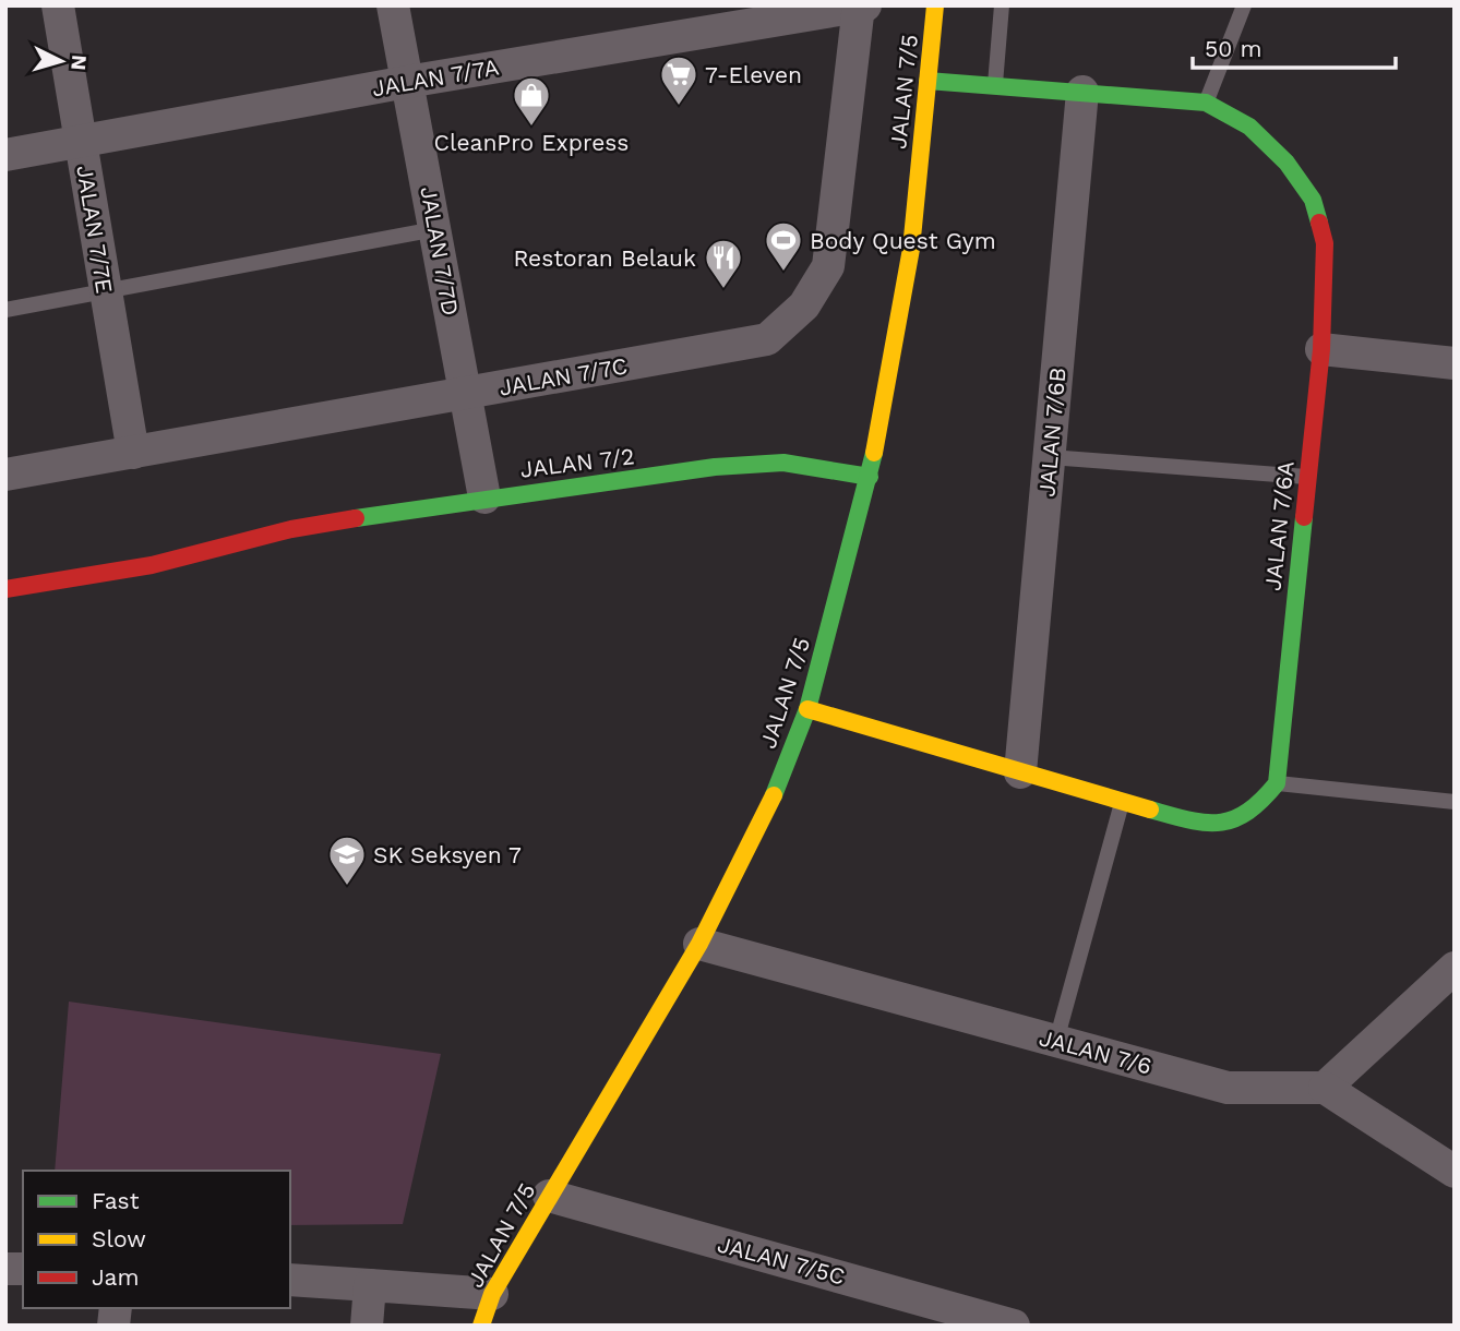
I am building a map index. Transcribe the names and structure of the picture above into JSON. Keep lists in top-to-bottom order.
{
  "streets": {
    "street": [
      "JALAN 7/7A",
      "JALAN 7/5",
      "JALAN 7/7E",
      "JALAN 7/7D",
      "JALAN 7/7C",
      "JALAN 7/6B",
      "JALAN 7/2",
      "JALAN 7/6A",
      "JALAN 7/6",
      "JALAN 7/5C"
    ]
  },
  "crossings": [
    ["JALAN 7/7A", "JALAN 7/7E"],
    ["JALAN 7/7A", "JALAN 7/7D"],
    ["JALAN 7/7A", "JALAN 7/7C"],
    ["JALAN 7/5", "JALAN 7/2"],
    ["JALAN 7/5", "JALAN 7/6A"],
    ["JALAN 7/5", "JALAN 7/6"],
    ["JALAN 7/5", "JALAN 7/5C"],
    ["JALAN 7/7E", "JALAN 7/7C"],
    ["JALAN 7/7D", "JALAN 7/7C"],
    ["JALAN 7/7D", "JALAN 7/2"],
    ["JALAN 7/6B", "JALAN 7/6A"]
  ],
  "places": {
    "supermarket": ["7-Eleven"],
    "shop": ["CleanPro Express"],
    "sports": ["Body Quest Gym"],
    "restaurant": ["Restoran Belauk"],
    "school or university": ["SK Seksyen 7"]
  },
  "legend": ["Fast", "Slow", "Jam"],
  "scale_bar": "50 m",
  "north": "right"
}
